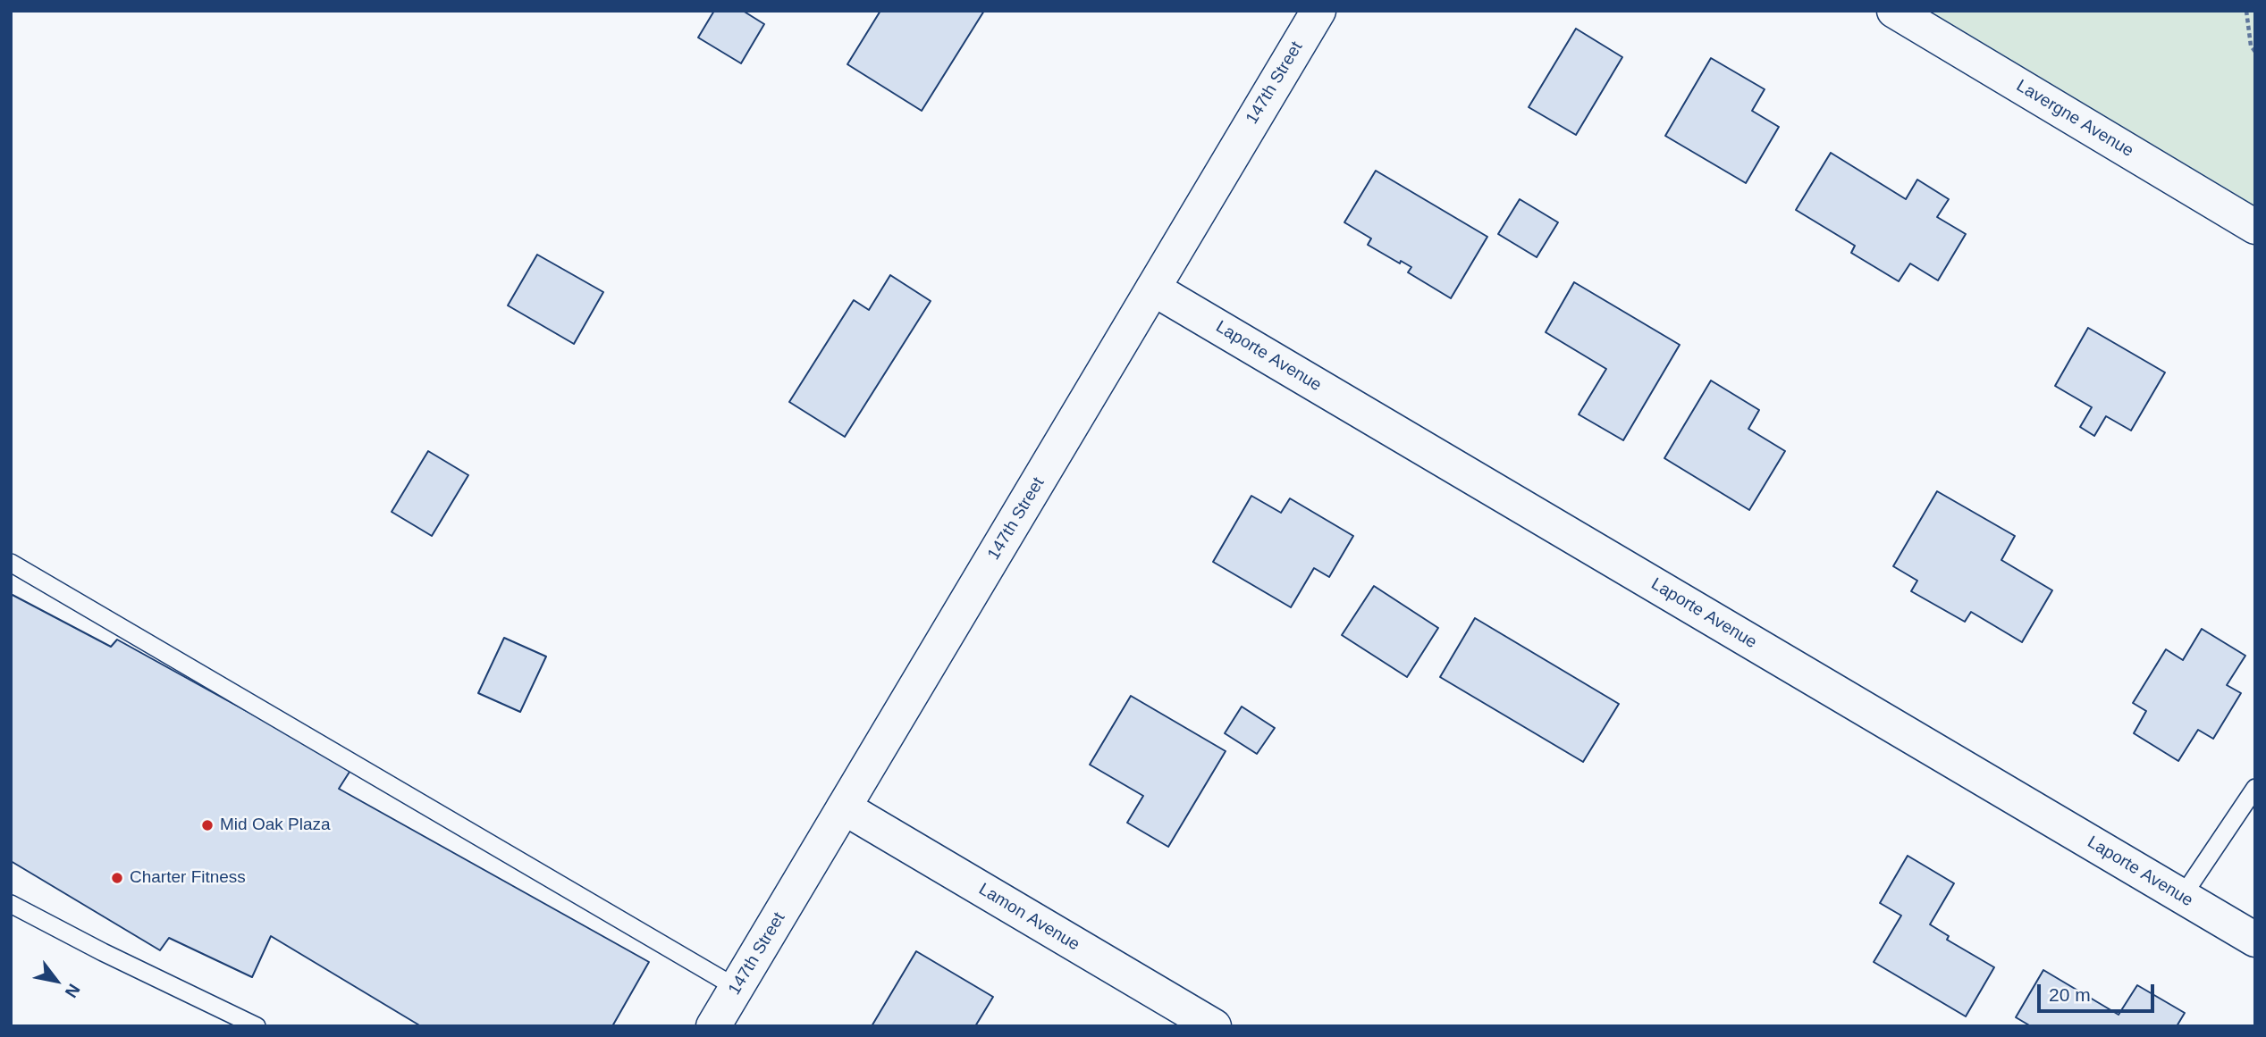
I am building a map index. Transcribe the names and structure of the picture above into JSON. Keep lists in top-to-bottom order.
{
  "streets": {
    "street": [
      "147th Street",
      "Lavergne Avenue",
      "Laporte Avenue",
      "Lamon Avenue"
    ]
  },
  "crossings": [
    ["147th Street", "Laporte Avenue"],
    ["147th Street", "Lamon Avenue"]
  ],
  "places": ["Mid Oak Plaza", "Charter Fitness"],
  "scale_bar": "20 m",
  "north": "bottom right"
}
